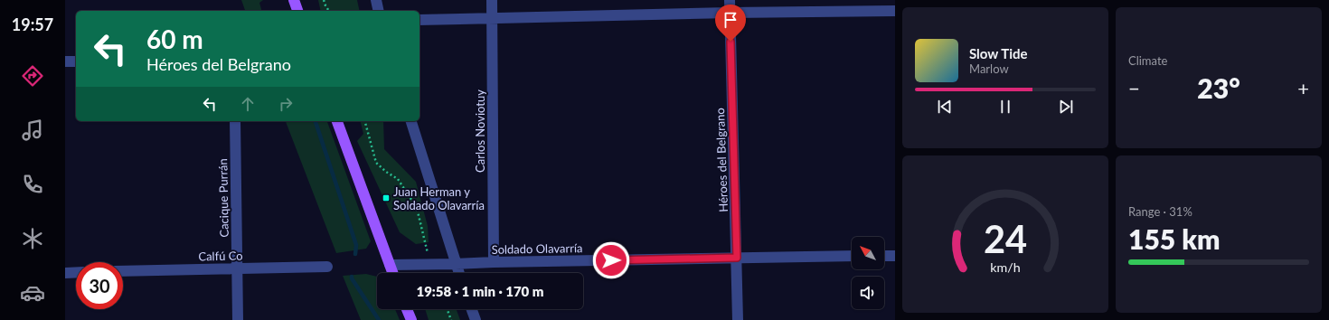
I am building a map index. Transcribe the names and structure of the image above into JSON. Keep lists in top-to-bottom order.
{
  "streets": {
    "street": [
      "Carlos Noviotuy",
      "Héroes del Belgrano",
      "Cacique Purrán",
      "Soldado Olavarría",
      "Calfú Co"
    ]
  },
  "crossings": [
    ["Carlos Noviotuy", "Soldado Olavarría"],
    ["Héroes del Belgrano", "Soldado Olavarría"],
    ["Cacique Purrán", "Calfú Co"]
  ],
  "places": {
    "transit": ["Juan Herman y Soldado Olavarría"]
  },
  "north": "top left",
  "page": {
    "tabs": "19:57",
    "tile": [
      "Climate",
      ["Range · 31%", "155 km"]
    ],
    "turn": ["60 m", "Héroes del Belgrano"],
    "song": ["Slow Tide", "Marlow"],
    "heat": ["−", "23°", "+"],
    "limit": "30",
    "trip": "19:58 · 1 min · 170 m",
    "gauge": ["24", "km/h"]
  }
}
